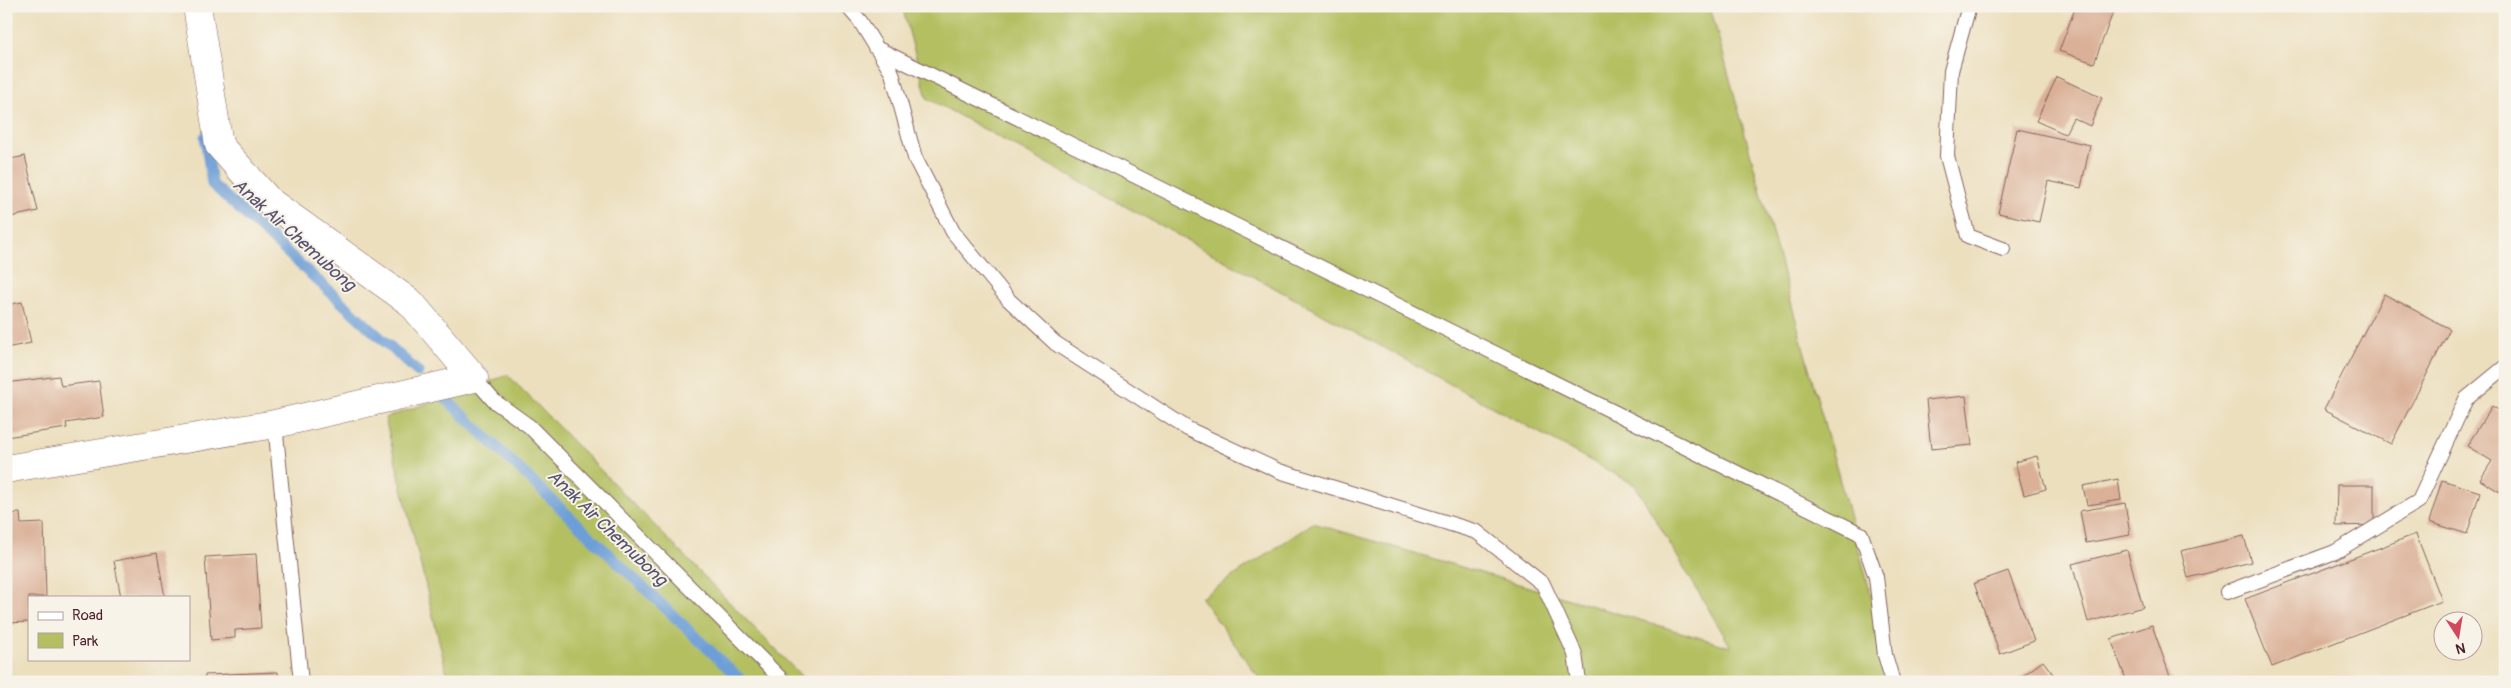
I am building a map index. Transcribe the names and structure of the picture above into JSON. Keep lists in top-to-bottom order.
{
  "water": ["Anak Air Chemubong"],
  "legend": ["Road", "Park"],
  "north": "bottom"
}
